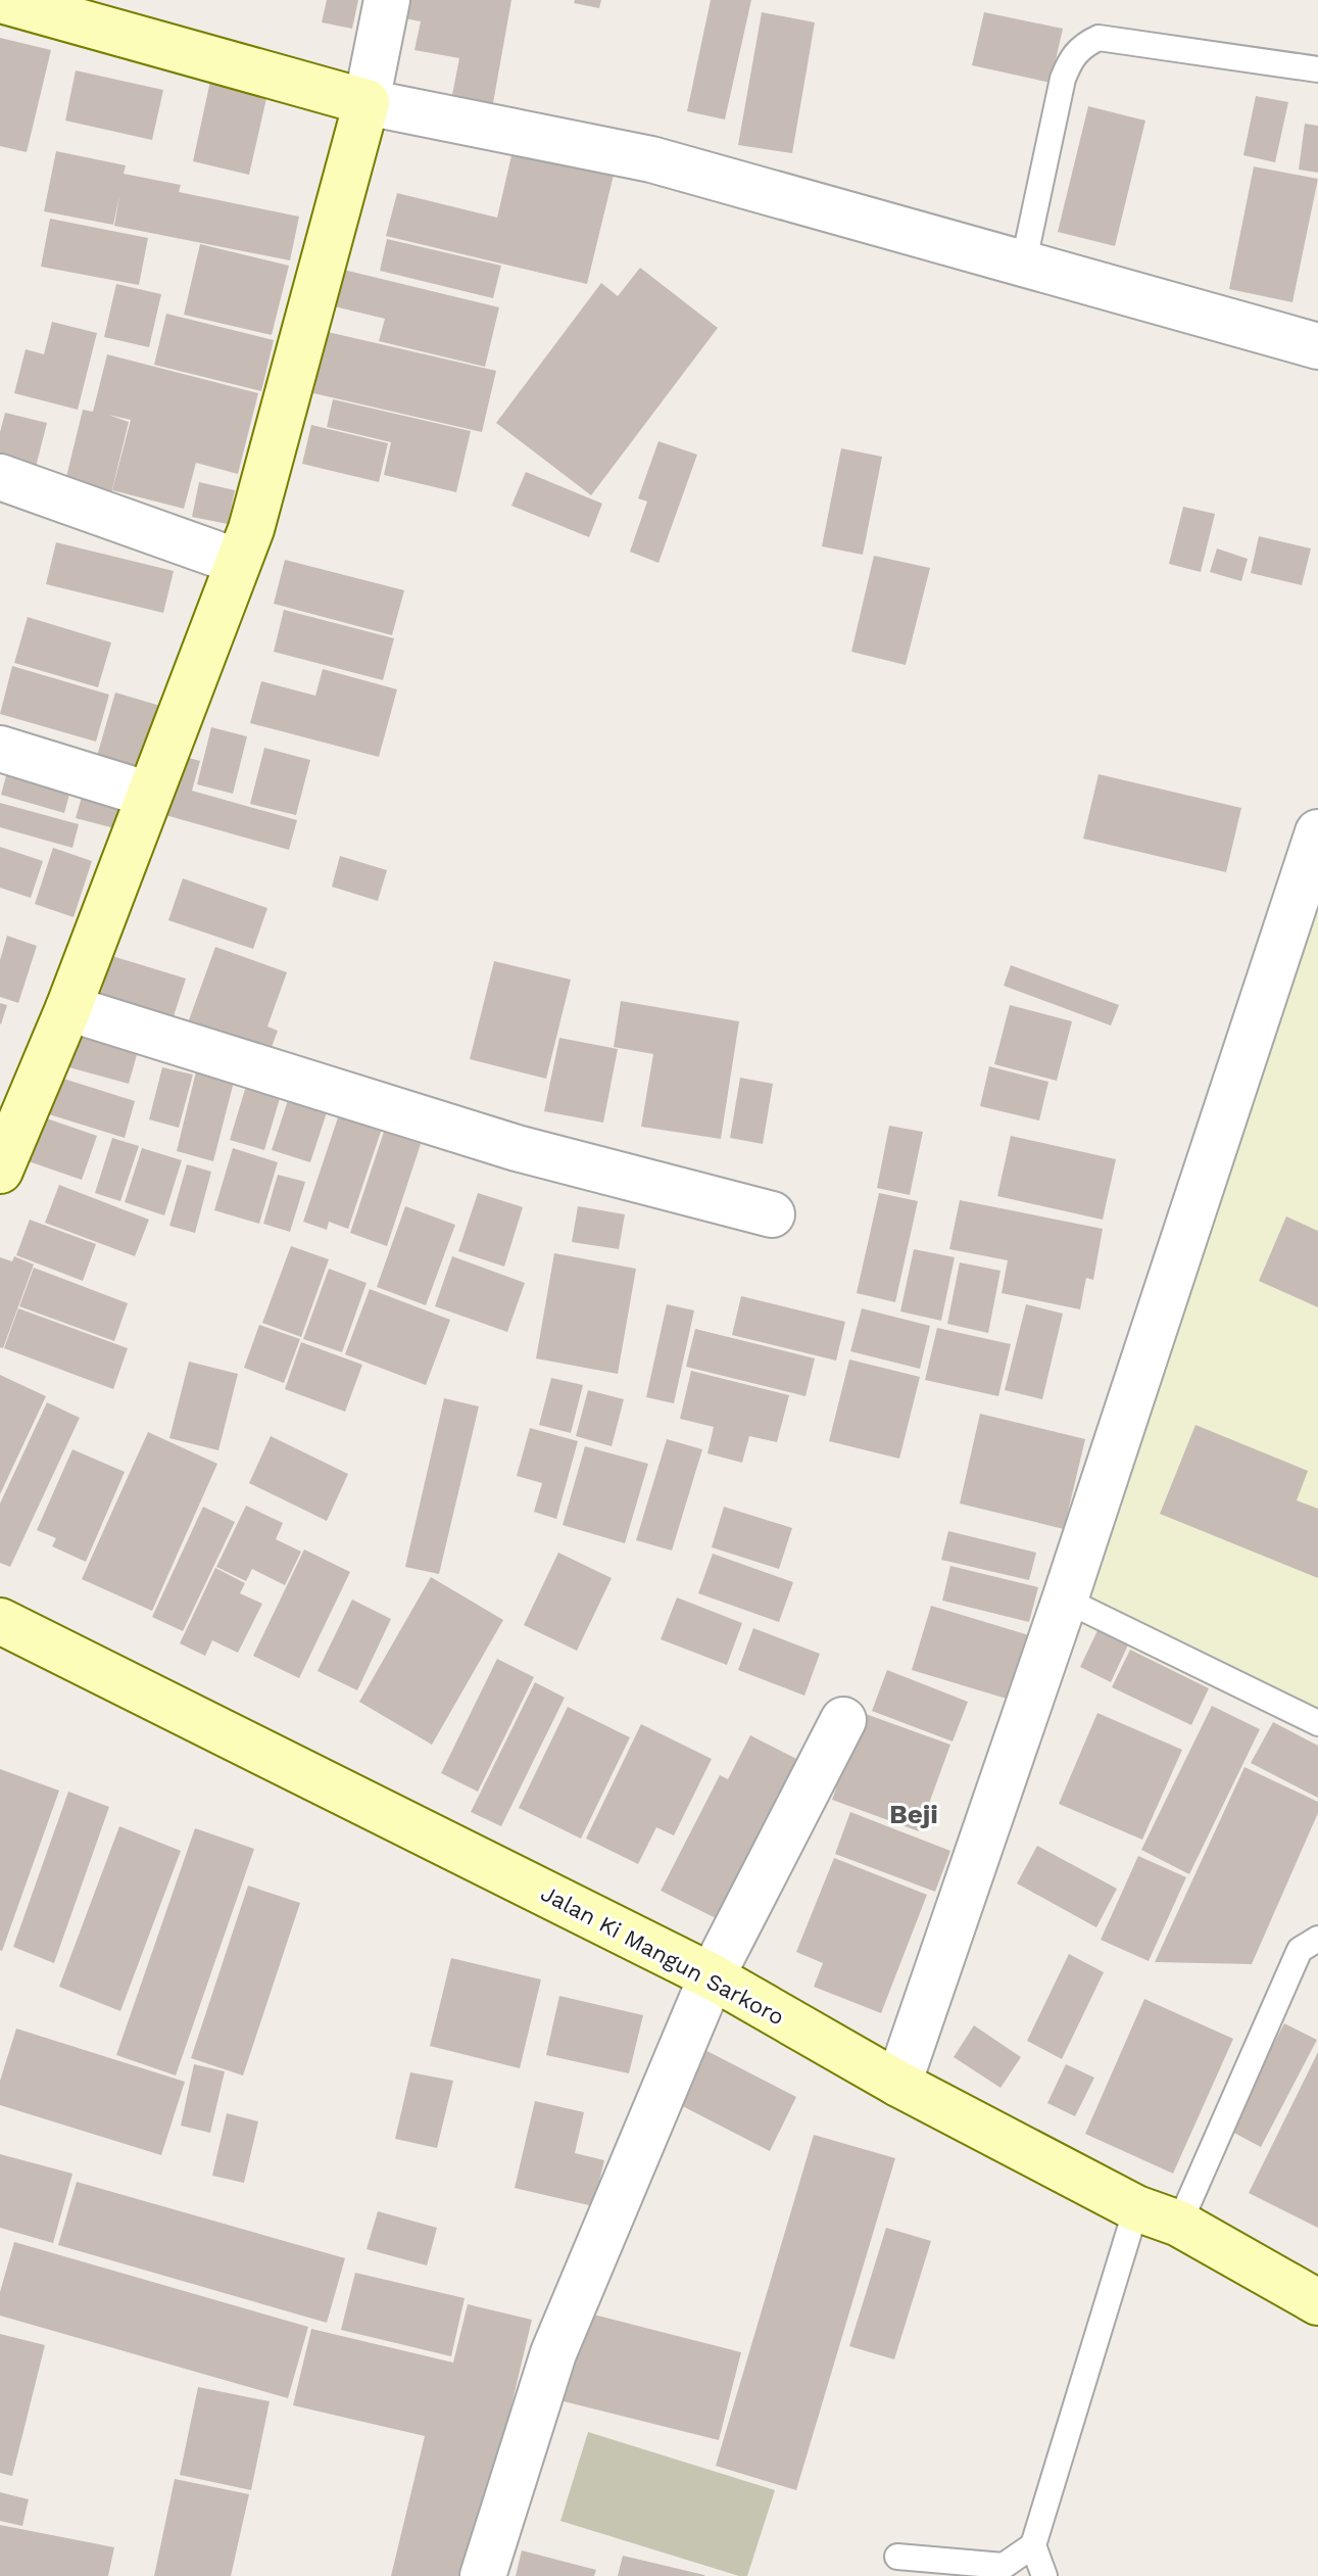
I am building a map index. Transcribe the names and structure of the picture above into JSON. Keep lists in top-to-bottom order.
{
  "streets": {
    "street": ["Jalan Ki Mangun Sarkoro"]
  },
  "districts": ["Beji"]
}
